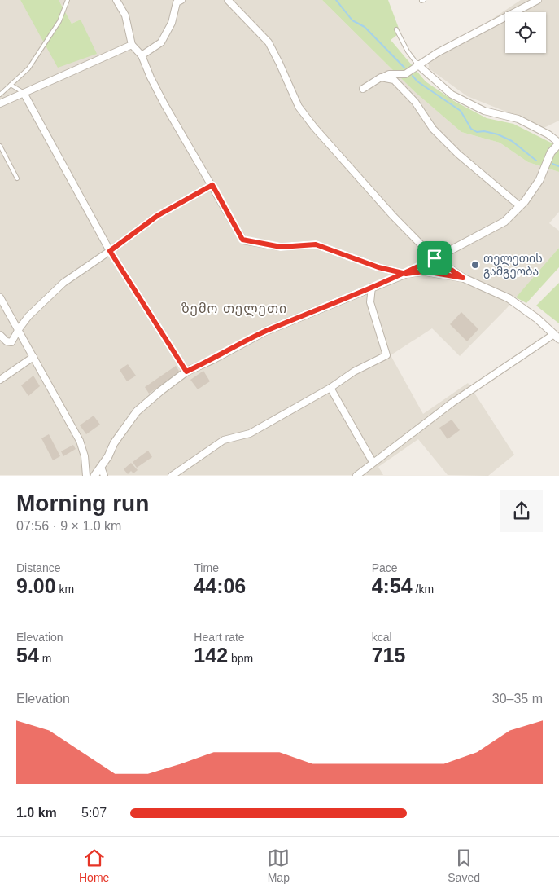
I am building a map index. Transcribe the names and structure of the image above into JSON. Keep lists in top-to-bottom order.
{
  "districts": ["ზემო თელეთი"],
  "places": ["თელეთის გამგეობა"],
  "page": {
    "heading": ["Morning run", "07:56 · 9 × 1.0 km"],
    "stats": [
      ["Distance", "9.00 km"],
      ["Time", "44:06"],
      ["Pace", "4:54 /km"],
      ["Elevation", "54 m"],
      ["Heart rate", "142 bpm"],
      ["kcal", "715"]
    ],
    "chart": ["Elevation", "30–35 m"],
    "list": [
      {
        "name": "1.0 km",
        "note": "5:07"
      }
    ],
    "tabs": ["Home", "Map", "Saved"]
  }
}
